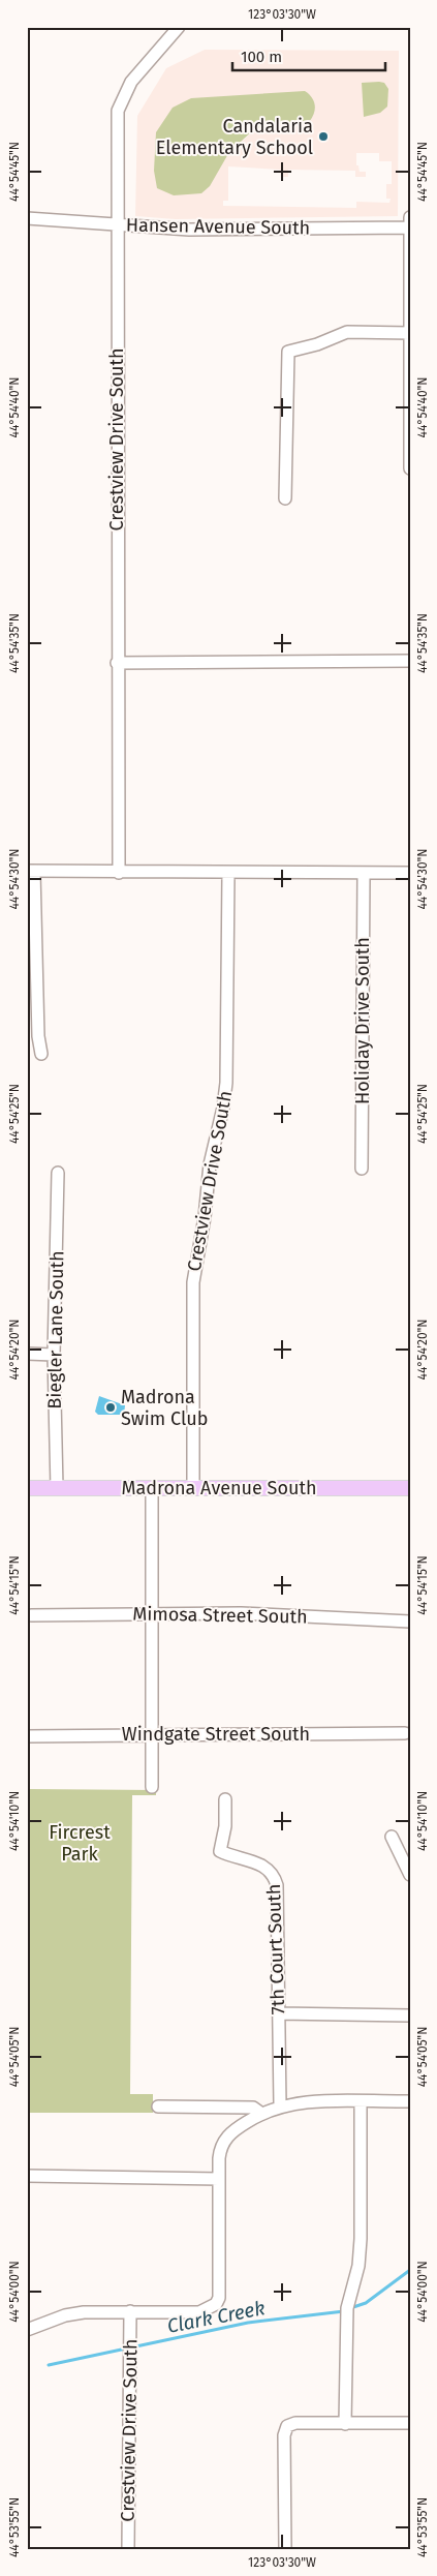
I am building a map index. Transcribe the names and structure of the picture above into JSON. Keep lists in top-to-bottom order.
{
  "streets": {
    "main road": ["Madrona Avenue South"],
    "street": [
      "Hansen Avenue South",
      "Crestview Drive South",
      "Holiday Drive South",
      "Biegler Lane South",
      "Mimosa Street South",
      "Windgate Street South",
      "7th Court South"
    ]
  },
  "crossings": [
    ["Hansen Avenue South", "Crestview Drive South"],
    ["Crestview Drive South", "Madrona Avenue South"],
    ["Biegler Lane South", "Madrona Avenue South"]
  ],
  "water": ["Clark Creek"],
  "parks": ["Fircrest Park"],
  "places": ["Candalaria Elementary School", "Madrona Swim Club"],
  "scale_bar": "100 m",
  "coordinates": [
    "123°03'30\"W",
    "44°54'45\"N",
    "44°54'40\"N",
    "44°54'35\"N",
    "44°54'30\"N",
    "44°54'25\"N",
    "44°54'20\"N",
    "44°54'15\"N",
    "44°54'10\"N",
    "44°54'05\"N",
    "44°54'00\"N",
    "44°53'55\"N"
  ]
}
